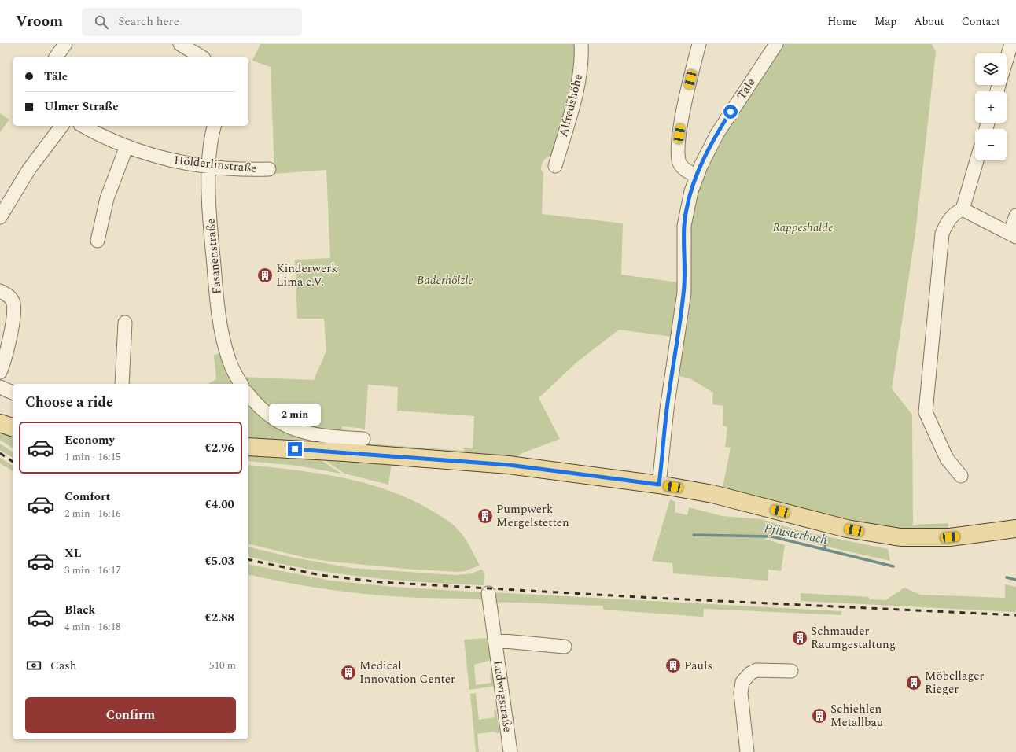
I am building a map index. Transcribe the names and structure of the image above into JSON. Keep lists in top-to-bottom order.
{
  "streets": {
    "street": [
      "Täle",
      "Alfredshöhe",
      "Hölderlinstraße",
      "Fasanenstraße",
      "Ludwigstraße"
    ]
  },
  "crossings": [
    ["Hölderlinstraße", "Fasanenstraße"]
  ],
  "water": ["Pflusterbach"],
  "parks": ["Rappeshalde", "Baderhölzle"],
  "places": {
    "building": [
      "Kinderwerk Lima e.V.",
      "Pumpwerk Mergelstetten",
      "Schmauder Raumgestaltung",
      "Pauls",
      "Medical Innovation Center",
      "Möbellager Rieger",
      "Schiehlen Metallbau"
    ]
  },
  "page": {
    "header": "Vroom",
    "search": "Search here",
    "nav": [
      "Home",
      "Map",
      "About",
      "Contact"
    ],
    "map_buttons": ["+", "−"],
    "banner": ["Täle", "Ulmer Straße"],
    "heading": "Choose a ride",
    "bubble": "2 min",
    "list": [
      {
        "name": "Economy",
        "note": "1 min · 16:15",
        "value": "€2.96"
      },
      {
        "name": "Comfort",
        "note": "2 min · 16:16",
        "value": "€4.00"
      },
      {
        "name": "XL",
        "note": "3 min · 16:17",
        "value": "€5.03"
      },
      {
        "name": "Black",
        "note": "4 min · 16:18",
        "value": "€2.88"
      }
    ],
    "pay": ["Cash", "510 m"],
    "buttons": "Confirm"
  }
}
